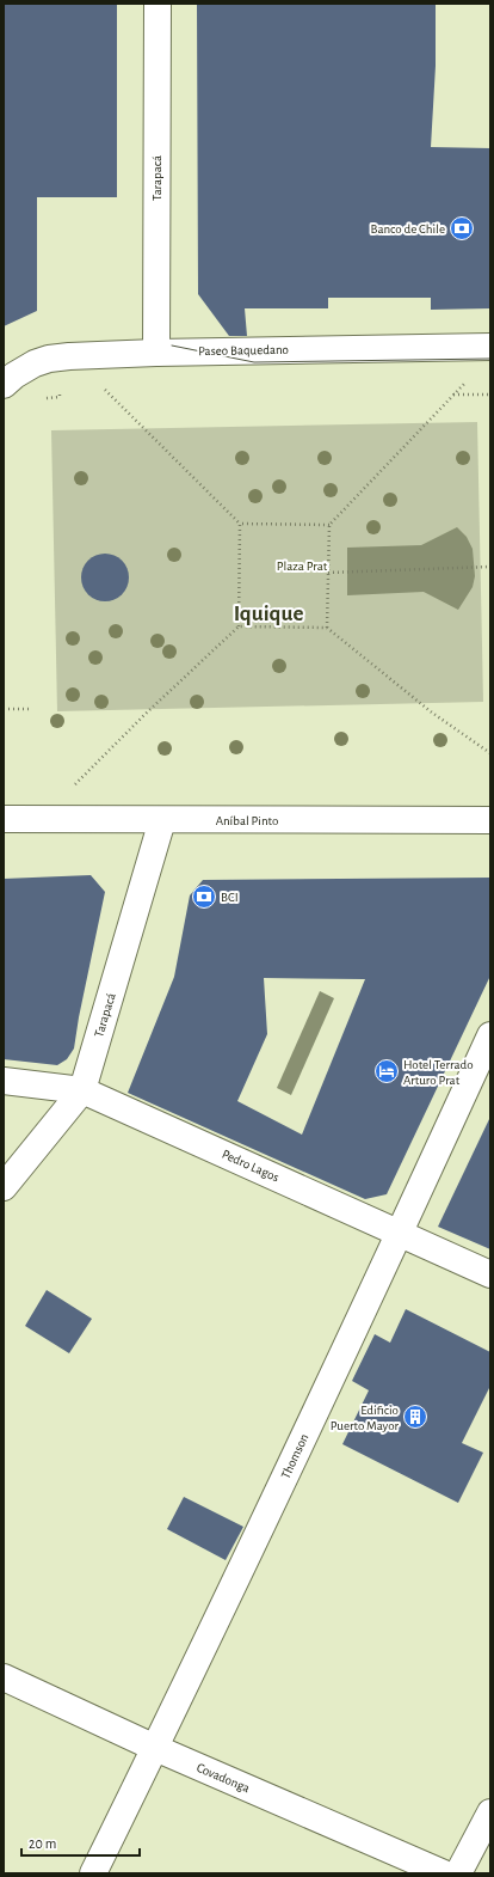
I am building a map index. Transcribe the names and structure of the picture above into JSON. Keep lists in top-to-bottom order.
{
  "streets": {
    "street": [
      "Tarapacá",
      "Paseo Baquedano",
      "Aníbal Pinto",
      "Pedro Lagos",
      "Thomson",
      "Covadonga"
    ]
  },
  "crossings": [
    ["Tarapacá", "Paseo Baquedano"],
    ["Tarapacá", "Aníbal Pinto"],
    ["Tarapacá", "Pedro Lagos"],
    ["Pedro Lagos", "Thomson"],
    ["Thomson", "Covadonga"]
  ],
  "districts": ["Iquique"],
  "parks": ["Plaza Prat"],
  "places": {
    "bank": ["Banco de Chile", "BCI"],
    "hotel": ["Hotel Terrado Arturo Prat"],
    "building": ["Edificio Puerto Mayor"]
  },
  "scale_bar": "20 m"
}
